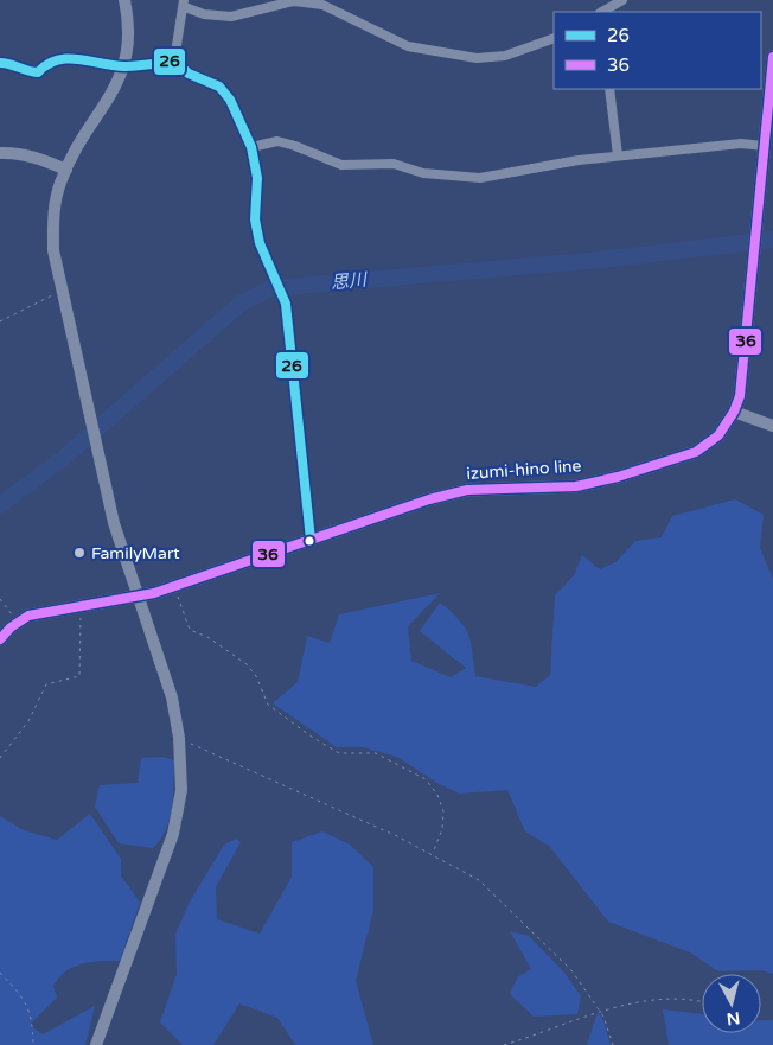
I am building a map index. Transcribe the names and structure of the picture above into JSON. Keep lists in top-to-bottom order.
{
  "streets": {
    "main road": ["izumi-hino line"]
  },
  "water": ["思川"],
  "places": ["FamilyMart"],
  "lines": ["transit line 36", "transit line 26"],
  "legend": ["26", "36"],
  "north": "bottom"
}
